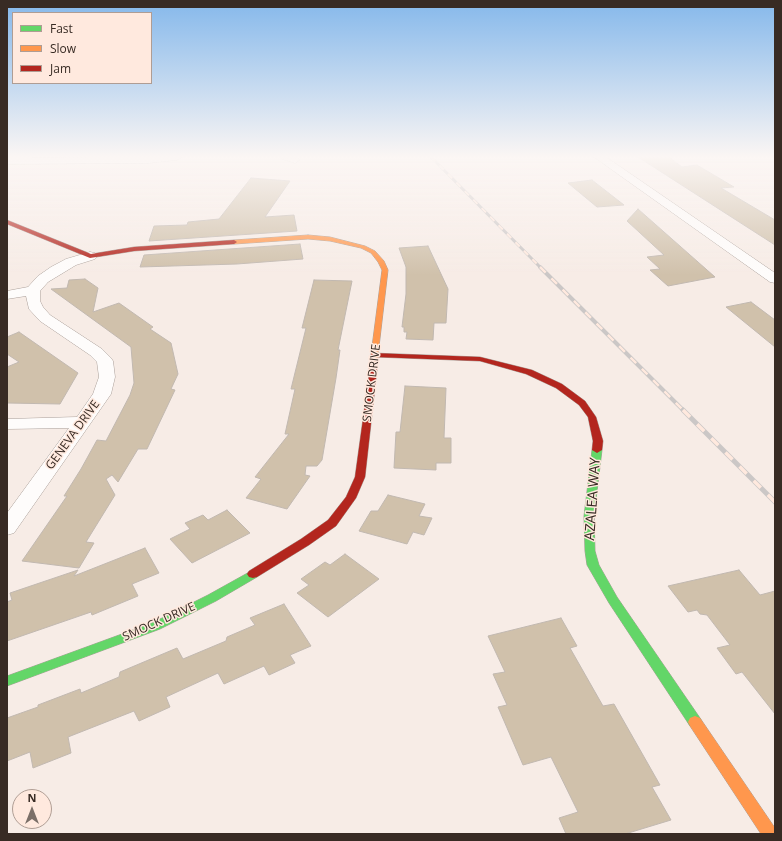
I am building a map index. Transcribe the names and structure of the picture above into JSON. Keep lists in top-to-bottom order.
{
  "streets": {
    "street": ["SMOCK DRIVE", "GENEVA DRIVE", "AZALEA WAY"]
  },
  "crossings": [
    ["SMOCK DRIVE", "AZALEA WAY"]
  ],
  "legend": ["Fast", "Slow", "Jam"],
  "north": "top"
}
